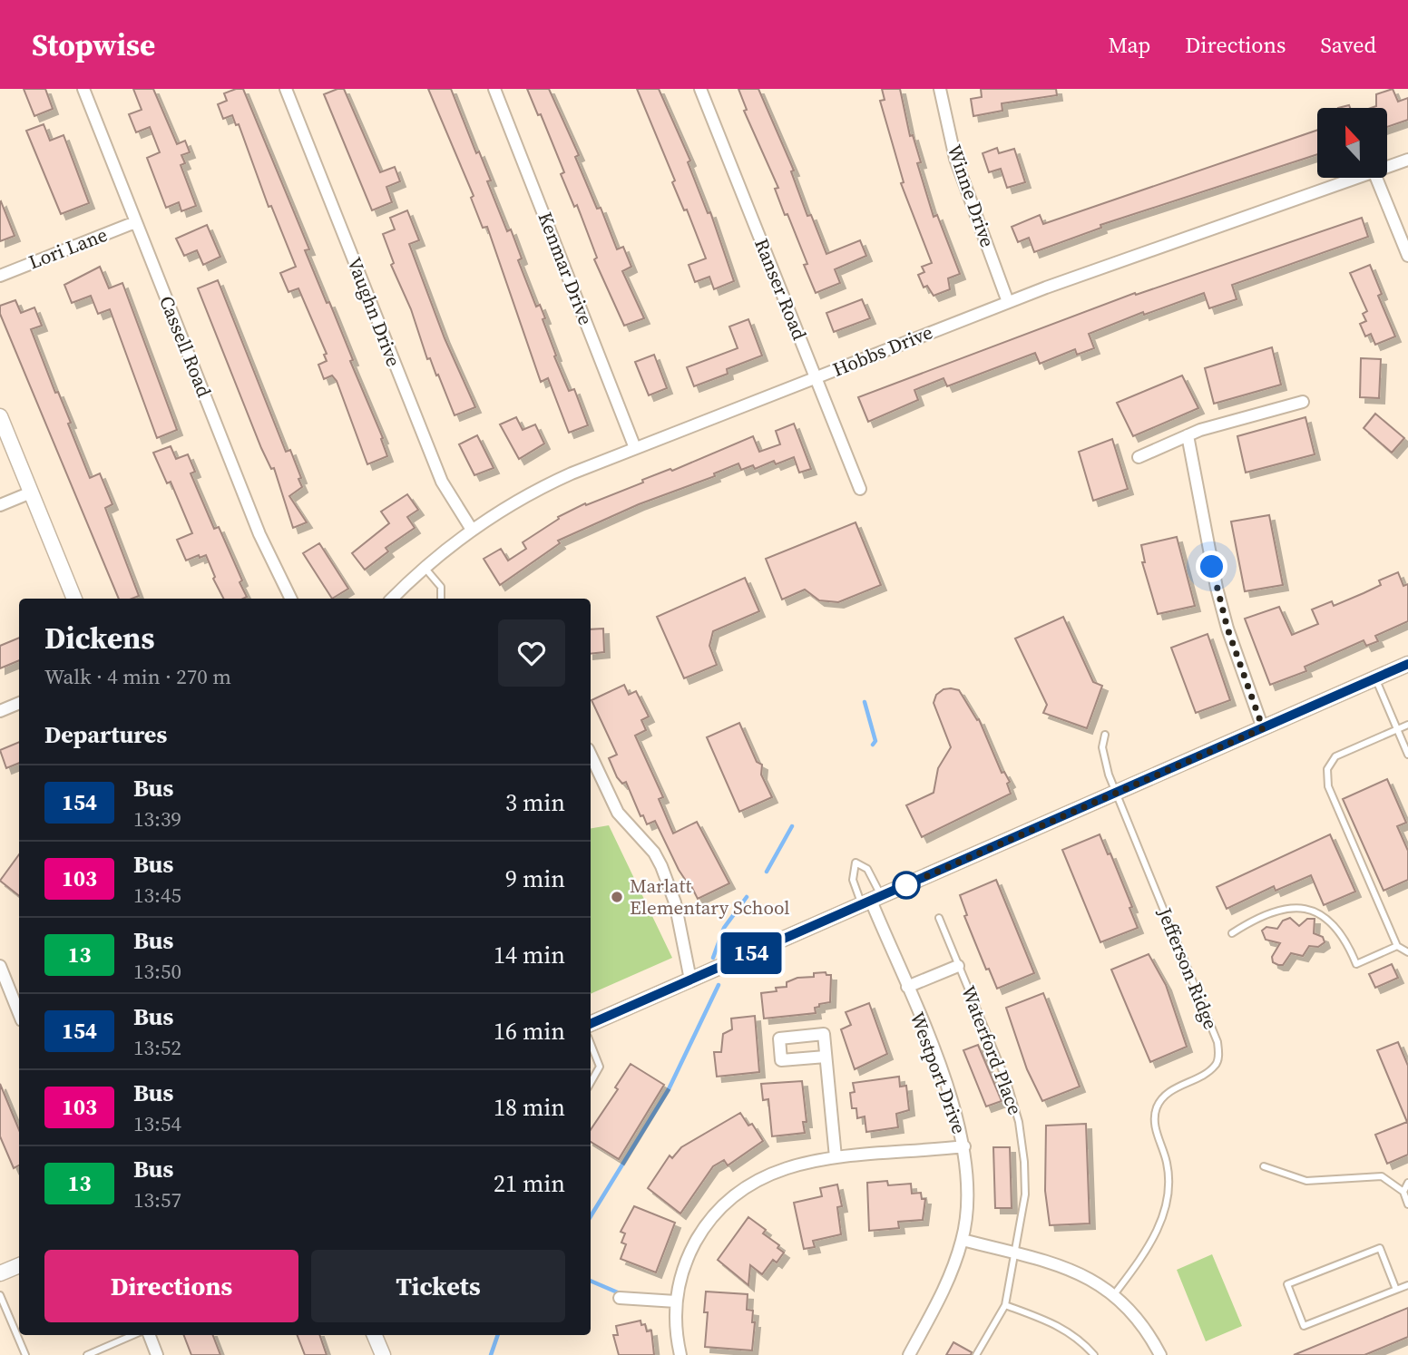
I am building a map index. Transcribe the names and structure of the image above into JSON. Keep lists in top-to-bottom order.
{
  "streets": {
    "street": [
      "Winne Drive",
      "Lori Lane",
      "Kenmar Drive",
      "Ranser Road",
      "Vaughn Drive",
      "Cassell Road",
      "Hobbs Drive",
      "Waterford Place",
      "Westport Drive"
    ],
    "lane": ["Jefferson Ridge"]
  },
  "crossings": [
    ["Winne Drive", "Hobbs Drive"],
    ["Lori Lane", "Cassell Road"],
    ["Kenmar Drive", "Hobbs Drive"],
    ["Ranser Road", "Hobbs Drive"],
    ["Vaughn Drive", "Hobbs Drive"],
    ["Waterford Place", "Westport Drive"]
  ],
  "places": ["Marlatt Elementary School"],
  "lines": ["bus line 154"],
  "north": "top",
  "page": {
    "header": "Stopwise",
    "nav": ["Map", "Directions", "Saved"],
    "on_map": "154",
    "heading": [
      ["Dickens", "Walk · 4 min · 270 m"],
      "Departures"
    ],
    "list": [
      {
        "mark": "154",
        "name": "Bus",
        "note": "13:39",
        "value": "3 min"
      },
      {
        "mark": "103",
        "name": "Bus",
        "note": "13:45",
        "value": "9 min"
      },
      {
        "mark": "13",
        "name": "Bus",
        "note": "13:50",
        "value": "14 min"
      },
      {
        "mark": "154",
        "name": "Bus",
        "note": "13:52",
        "value": "16 min"
      },
      {
        "mark": "103",
        "name": "Bus",
        "note": "13:54",
        "value": "18 min"
      },
      {
        "mark": "13",
        "name": "Bus",
        "note": "13:57",
        "value": "21 min"
      }
    ],
    "buttons": ["Directions", "Tickets"]
  }
}
